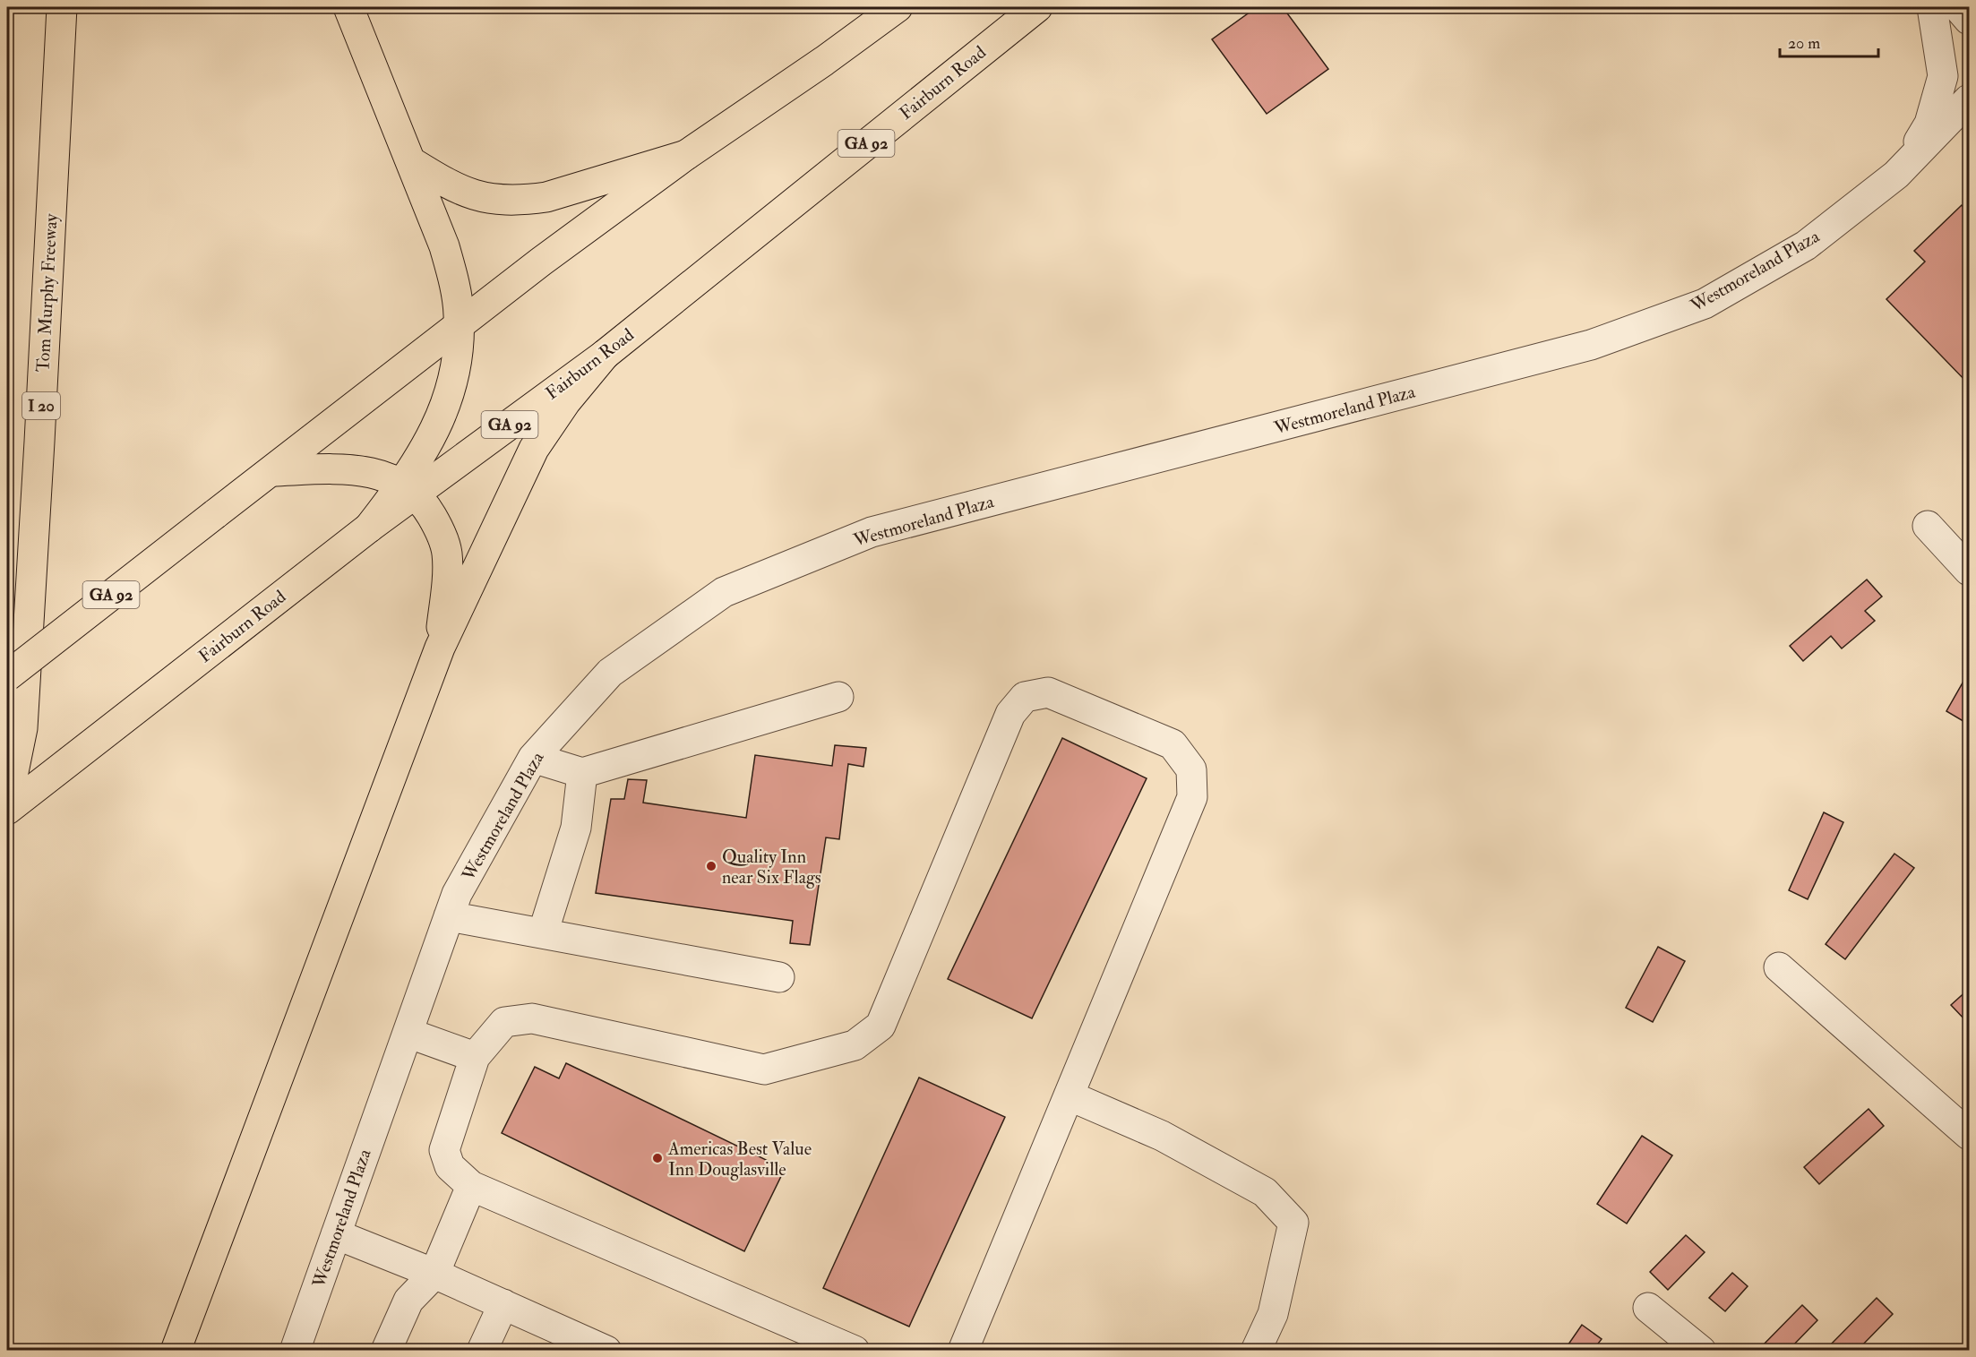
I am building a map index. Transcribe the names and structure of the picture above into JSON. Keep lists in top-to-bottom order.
{
  "streets": {
    "main road": [
      "Fairburn Road",
      "GA 92",
      "Tom Murphy Freeway",
      "I 20"
    ],
    "street": ["Westmoreland Plaza"]
  },
  "places": ["Quality Inn near Six Flags", "Americas Best Value Inn Douglasville"],
  "scale_bar": "20 m"
}
